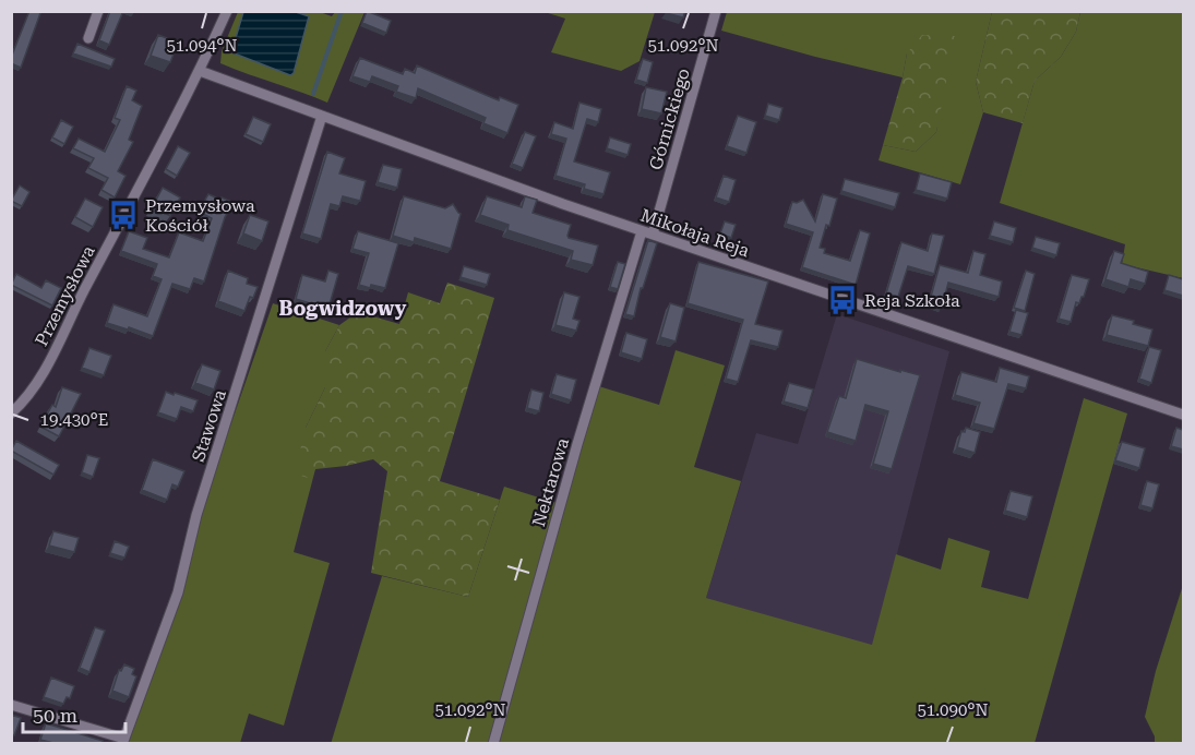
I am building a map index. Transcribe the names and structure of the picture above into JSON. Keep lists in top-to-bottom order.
{
  "streets": {
    "street": [
      "Górnickiego",
      "Mikołaja Reja",
      "Przemysłowa",
      "Stawowa",
      "Nektarowa"
    ]
  },
  "crossings": [
    ["Górnickiego", "Mikołaja Reja"],
    ["Mikołaja Reja", "Przemysłowa"],
    ["Mikołaja Reja", "Stawowa"],
    ["Mikołaja Reja", "Nektarowa"]
  ],
  "districts": ["Bogwidzowy"],
  "places": {
    "bus stop": ["Przemysłowa Kościół", "Reja Szkoła"]
  },
  "scale_bar": "50 m",
  "coordinates": [
    "51.094°N",
    "51.092°N",
    "19.430°E",
    "51.090°N"
  ]
}
